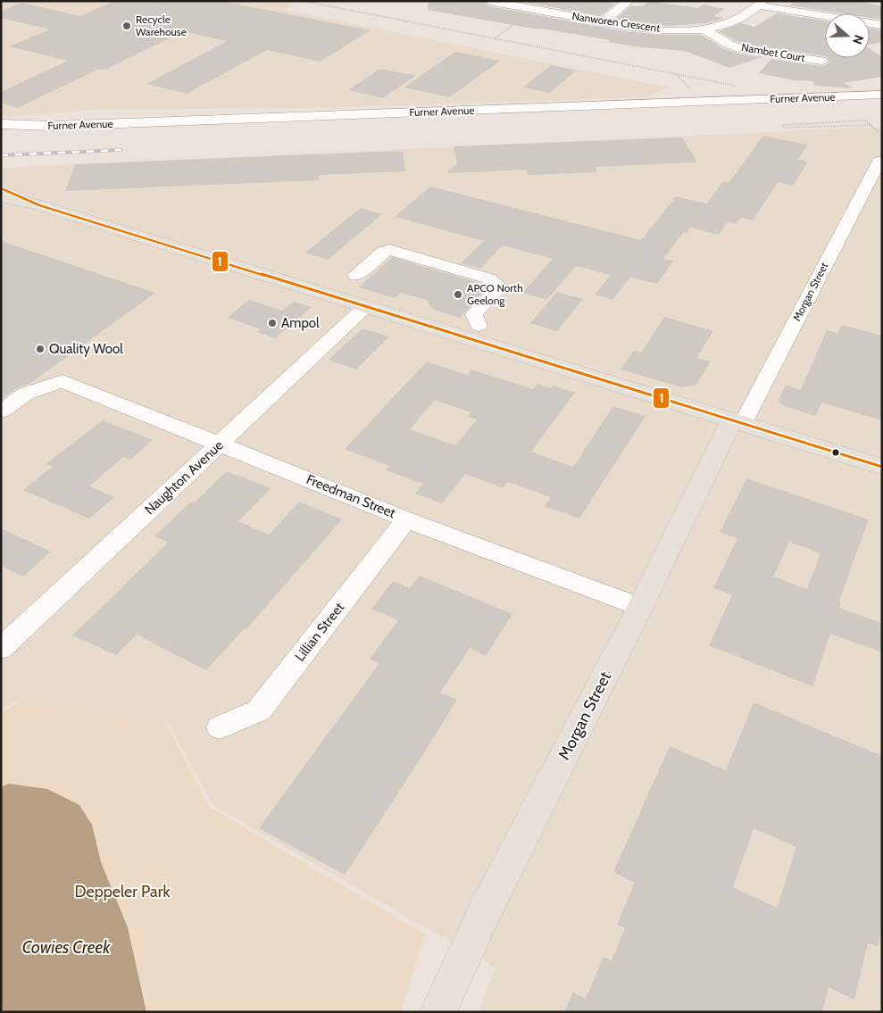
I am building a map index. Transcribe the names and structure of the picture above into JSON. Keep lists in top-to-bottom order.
{
  "streets": {
    "main road": ["Morgan Street"],
    "street": [
      "Nanworen Crescent",
      "Nambet Court",
      "Furner Avenue",
      "Naughton Avenue",
      "Freedman Street",
      "Lillian Street"
    ]
  },
  "crossings": [
    ["Nanworen Crescent", "Nambet Court"],
    ["Morgan Street", "Freedman Street"],
    ["Naughton Avenue", "Freedman Street"],
    ["Freedman Street", "Lillian Street"]
  ],
  "water": ["Cowies Creek"],
  "parks": ["Deppeler Park"],
  "places": [
    "Recycle Warehouse",
    "APCO North Geelong",
    "Ampol",
    "Quality Wool"
  ],
  "lines": ["transit line 1"],
  "north": "right"
}
